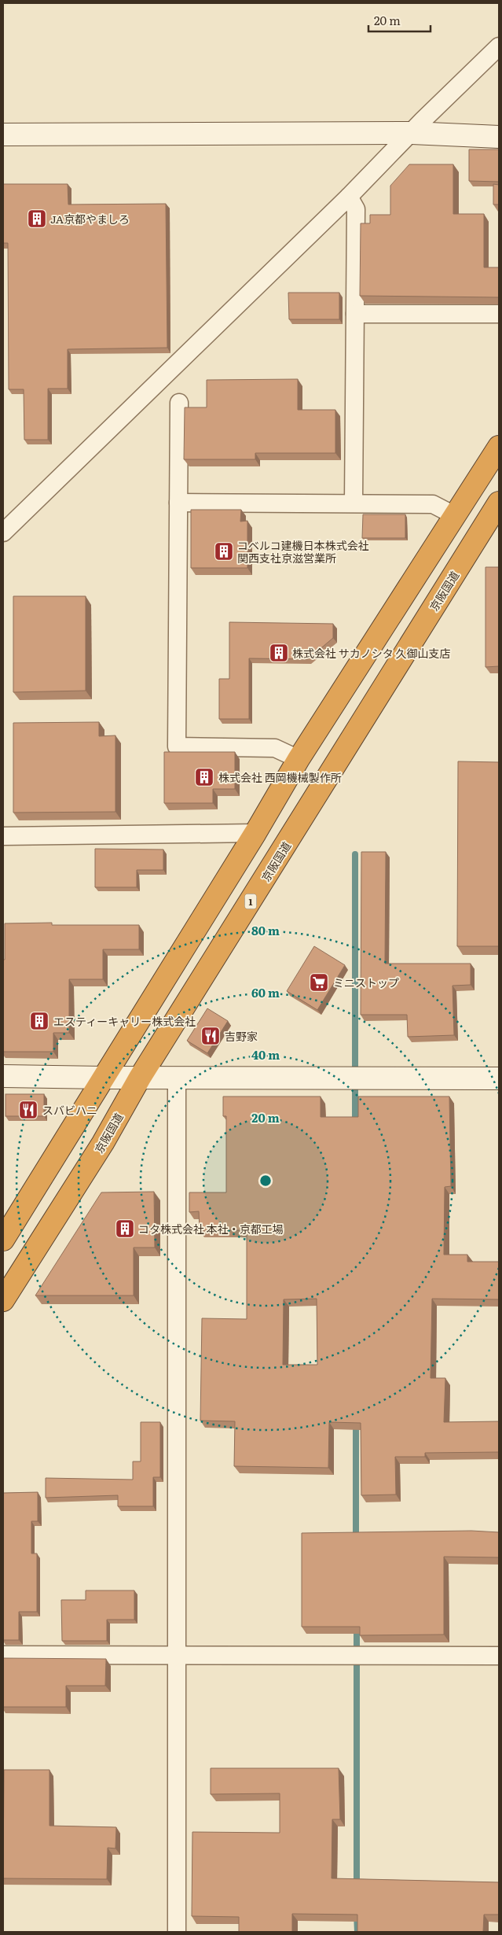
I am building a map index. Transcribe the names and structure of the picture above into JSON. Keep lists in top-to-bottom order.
{
  "streets": {
    "highway": ["京阪国道", "1"]
  },
  "places": {
    "building": [
      "JA京都やましろ",
      "コベルコ建機日本株式会社 関西支社京滋営業所",
      "株式会社 サカノシタ 久御山支店",
      "株式会社 西岡機械製作所",
      "エスティーキャリー株式会社",
      "コタ株式会社 本社・京都工場"
    ],
    "supermarket": ["ミニストップ"],
    "restaurant": ["吉野家", "スバビハニ"]
  },
  "scale_bar": "20 m",
  "rings": [
    "80 m",
    "60 m",
    "40 m",
    "20 m"
  ]
}
